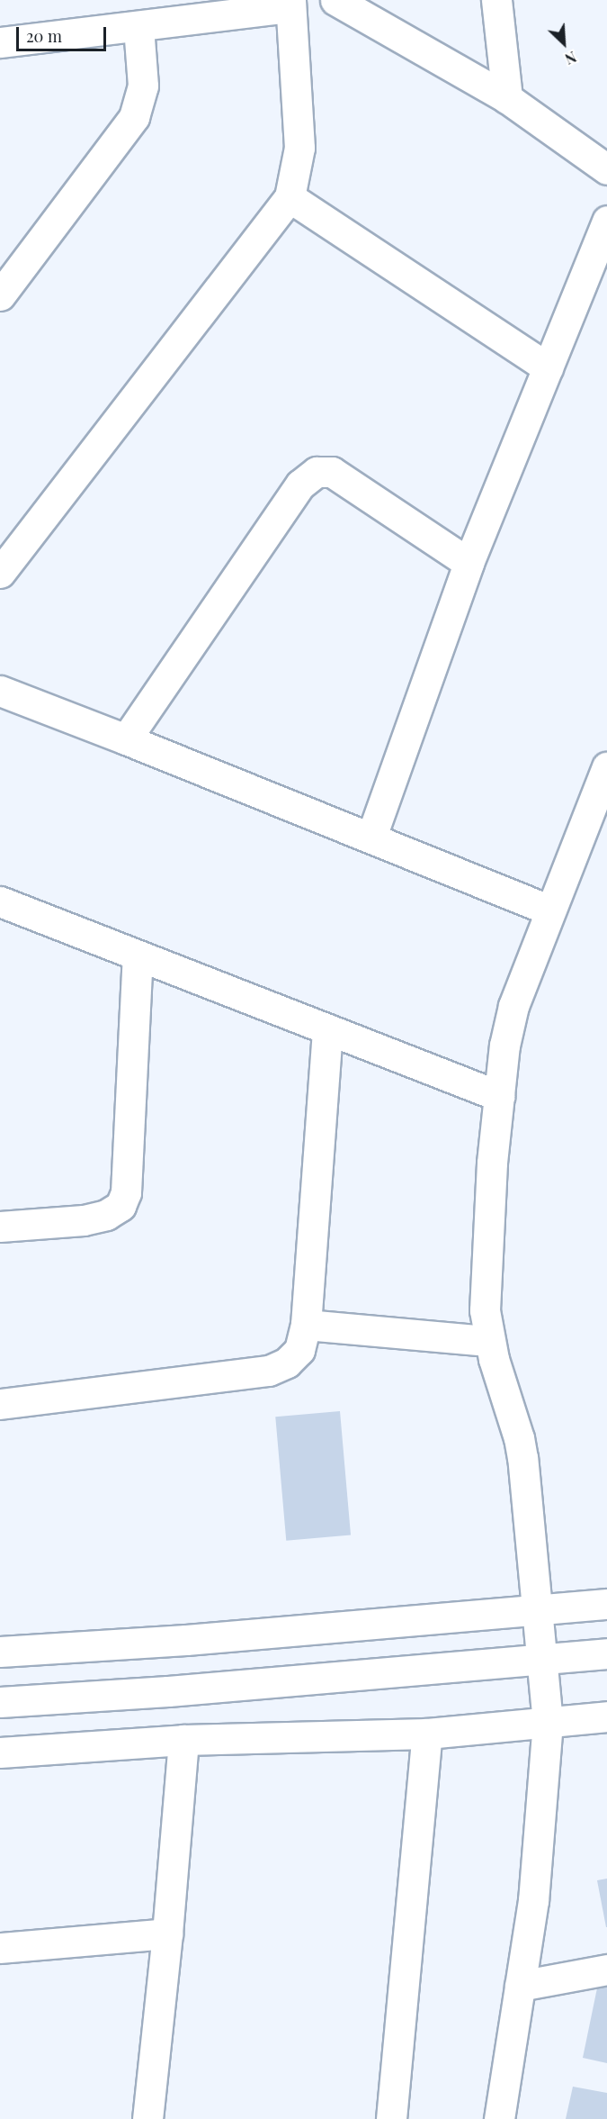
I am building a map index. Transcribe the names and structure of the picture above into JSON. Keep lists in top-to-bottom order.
{
  "scale_bar": "20 m",
  "north": "bottom right"
}
